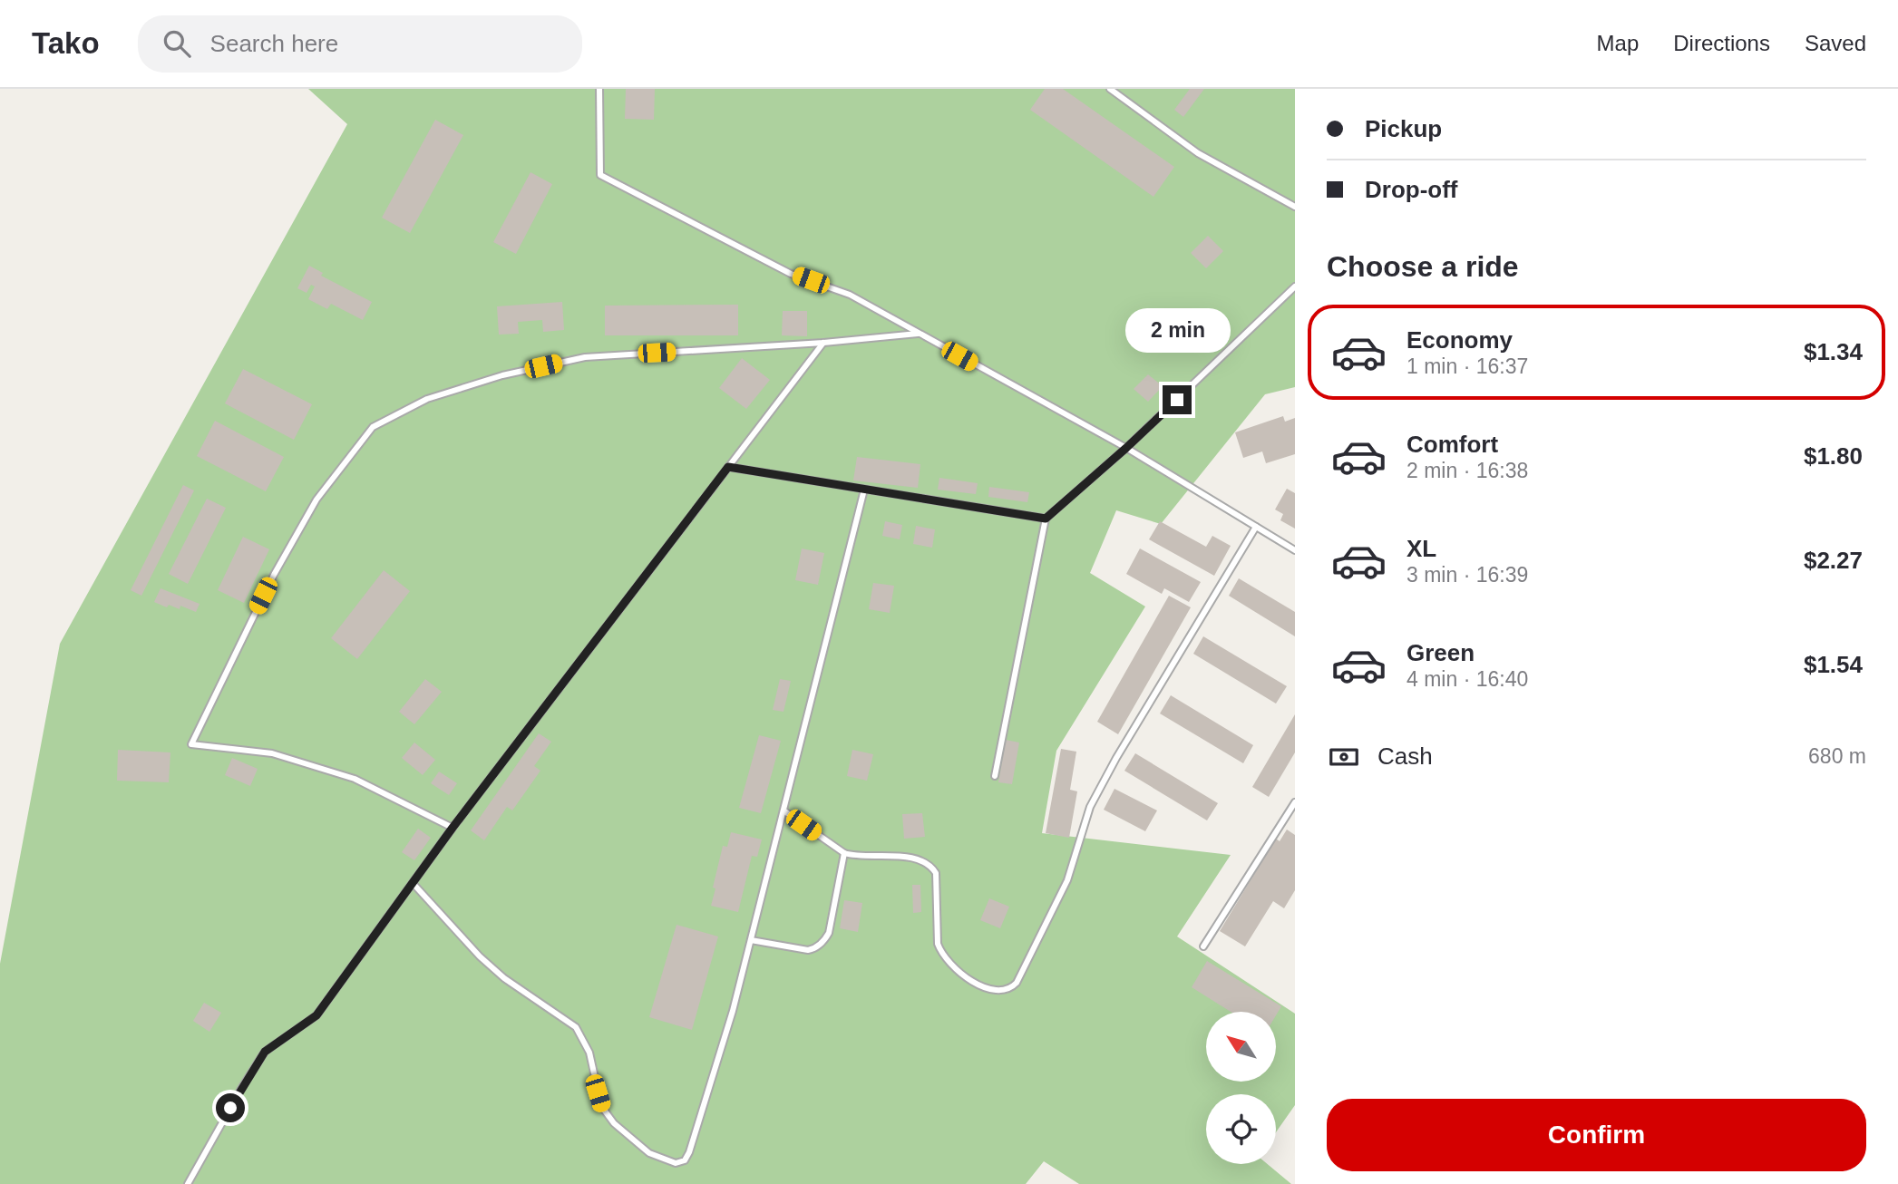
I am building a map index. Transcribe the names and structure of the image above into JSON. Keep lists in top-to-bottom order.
{
  "north": "top left",
  "page": {
    "header": "Tako",
    "search": "Search here",
    "nav": ["Map", "Directions", "Saved"],
    "banner": ["Pickup", "Drop-off"],
    "heading": "Choose a ride",
    "list": [
      {
        "name": "Economy",
        "note": "1 min · 16:37",
        "value": "$1.34"
      },
      {
        "name": "Comfort",
        "note": "2 min · 16:38",
        "value": "$1.80"
      },
      {
        "name": "XL",
        "note": "3 min · 16:39",
        "value": "$2.27"
      },
      {
        "name": "Green",
        "note": "4 min · 16:40",
        "value": "$1.54"
      }
    ],
    "bubble": "2 min",
    "pay": ["Cash", "680 m"],
    "buttons": "Confirm"
  }
}
